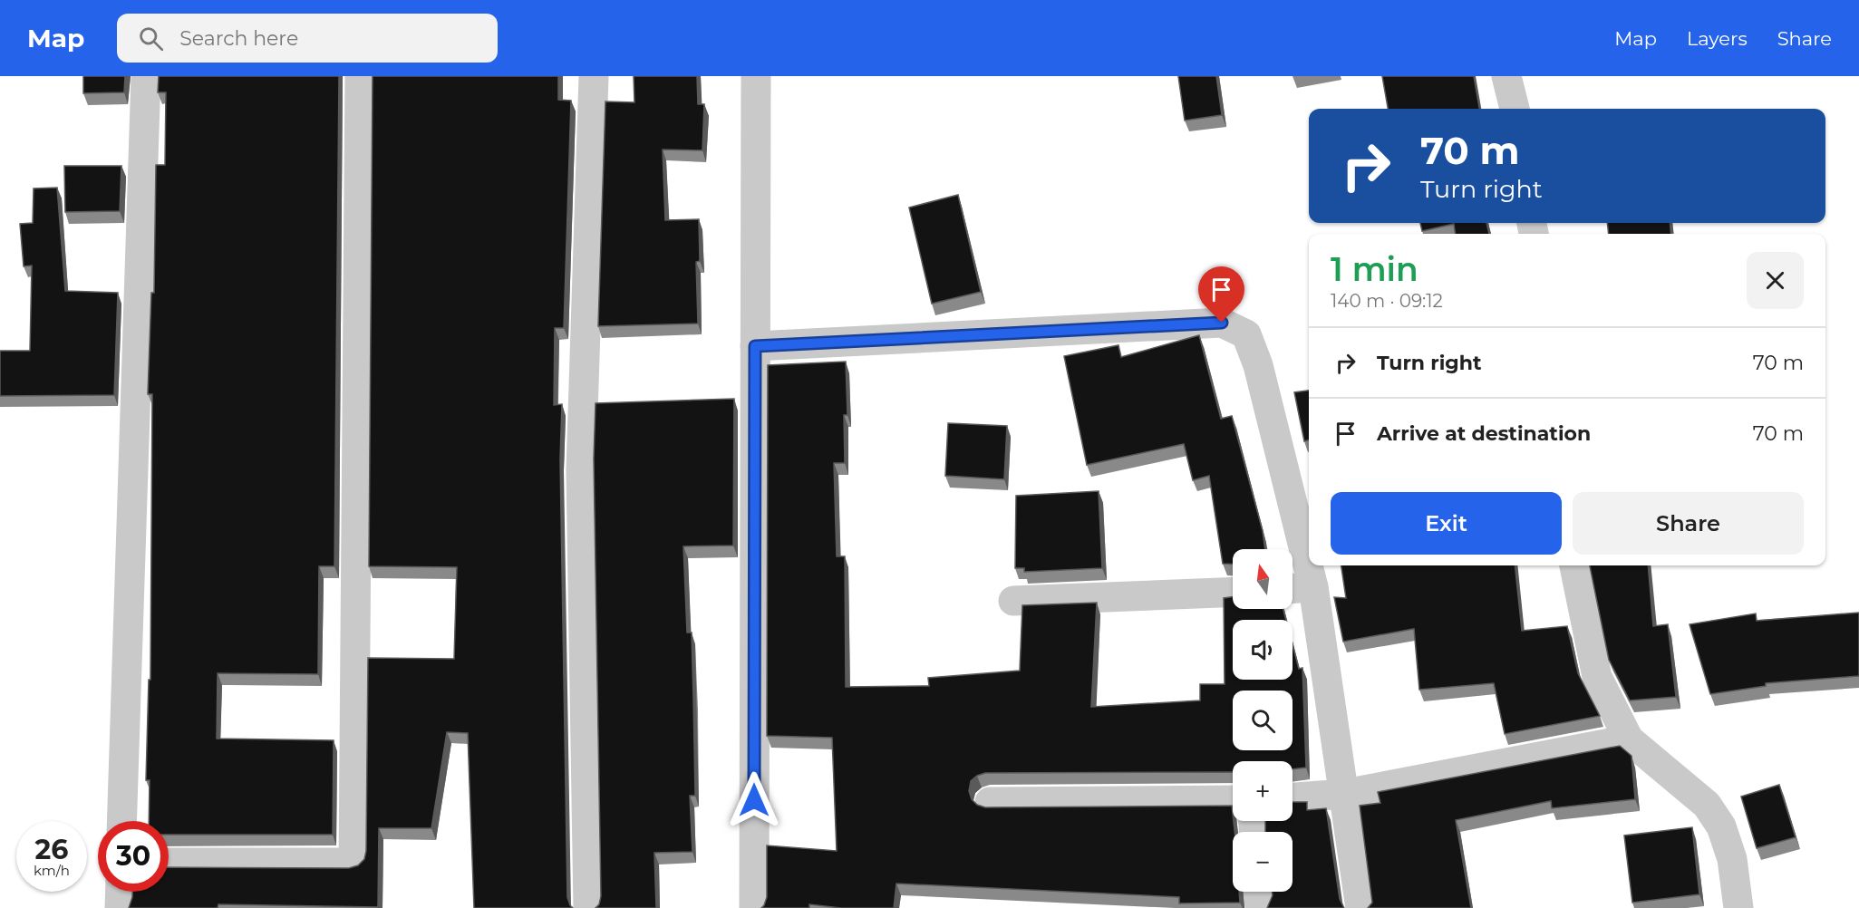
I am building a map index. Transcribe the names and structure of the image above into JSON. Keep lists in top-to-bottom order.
{
  "north": "top",
  "page": {
    "header": "Map",
    "search": "Search here",
    "nav": ["Map", "Layers", "Share"],
    "turn": ["70 m", "Turn right"],
    "heading": ["1 min", "140 m · 09:12"],
    "list": [
      {
        "name": "Turn right",
        "value": "70 m"
      },
      {
        "name": "Arrive at destination",
        "value": "70 m"
      }
    ],
    "buttons": ["Exit", "Share"],
    "map_buttons": ["+", "−"],
    "speed": "26 km/h",
    "limit": "30"
  }
}
